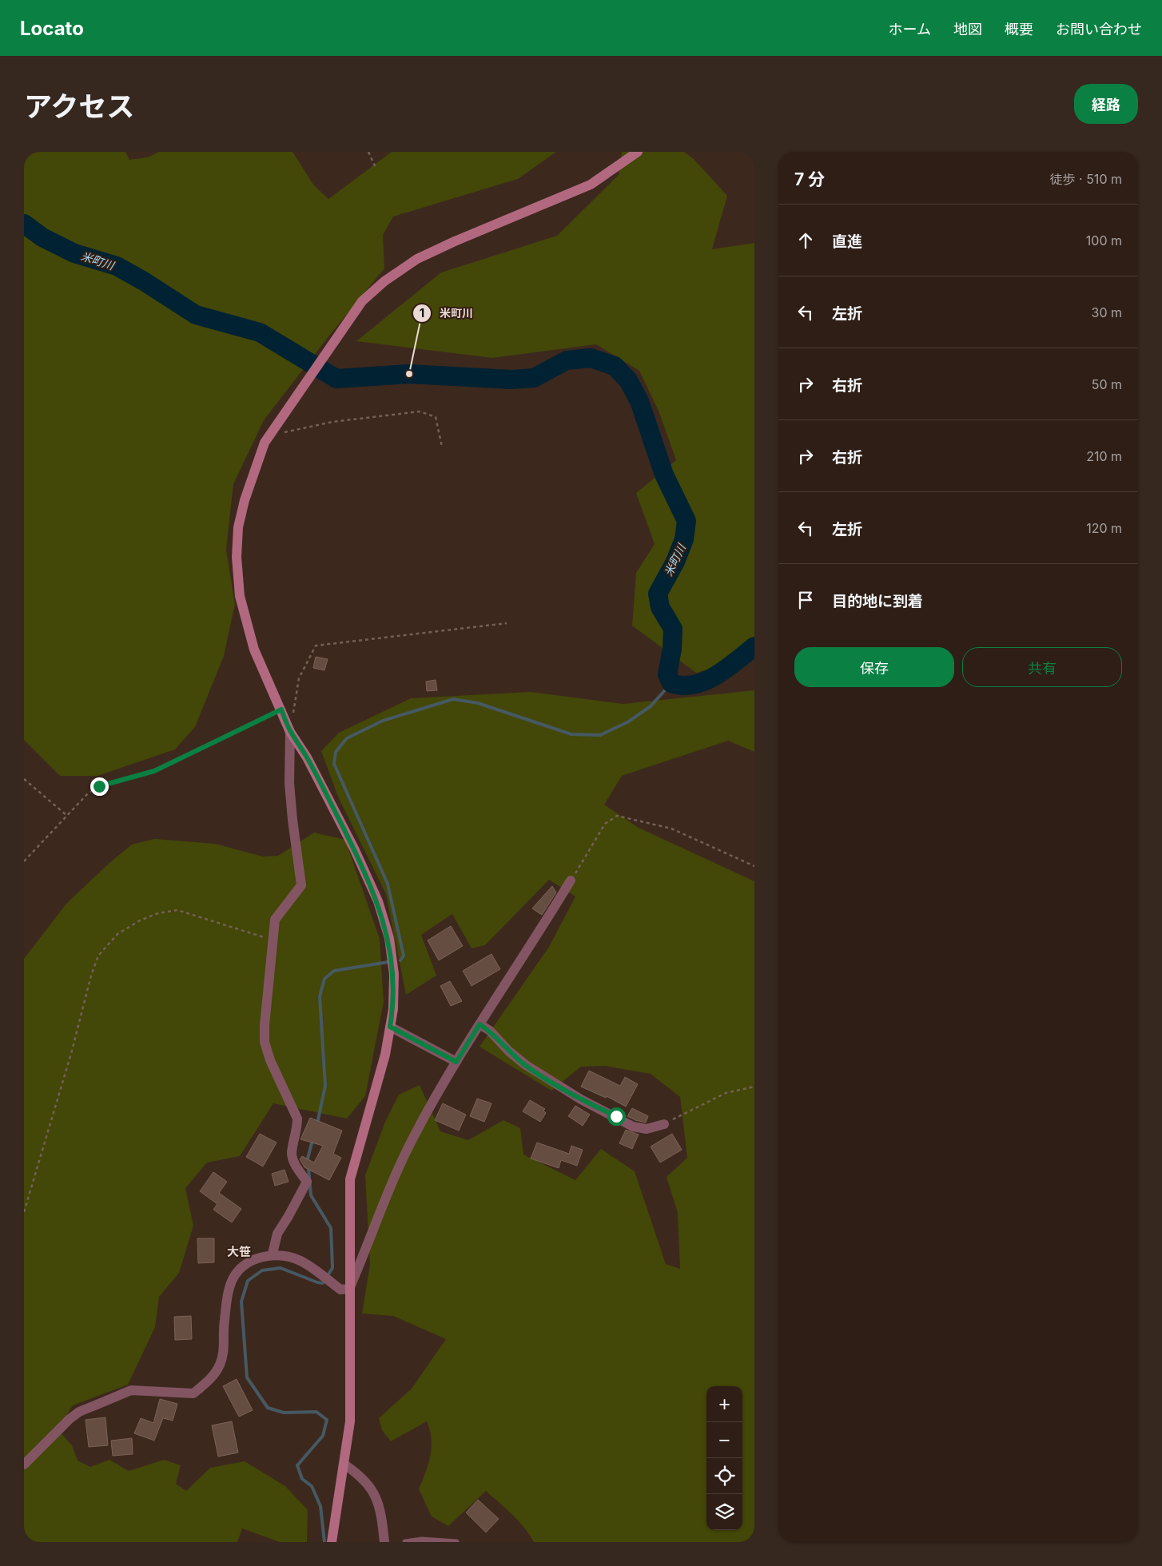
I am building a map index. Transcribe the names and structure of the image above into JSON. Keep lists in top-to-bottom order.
{
  "districts": ["大笹"],
  "water": ["米町川"],
  "places": ["米町川"],
  "page": {
    "header": "Locato",
    "nav": [
      "ホーム",
      "地図",
      "概要",
      "お問い合わせ"
    ],
    "title": "アクセス",
    "buttons": [
      "経路",
      ["保存", "共有"]
    ],
    "heading": ["7 分", "徒歩 · 510 m"],
    "list": [
      ["直進", "100 m"],
      ["左折", "30 m"],
      ["右折", "50 m"],
      ["右折", "210 m"],
      ["左折", "120 m"],
      "目的地に到着"
    ],
    "map_buttons": ["+", "−"]
  }
}
